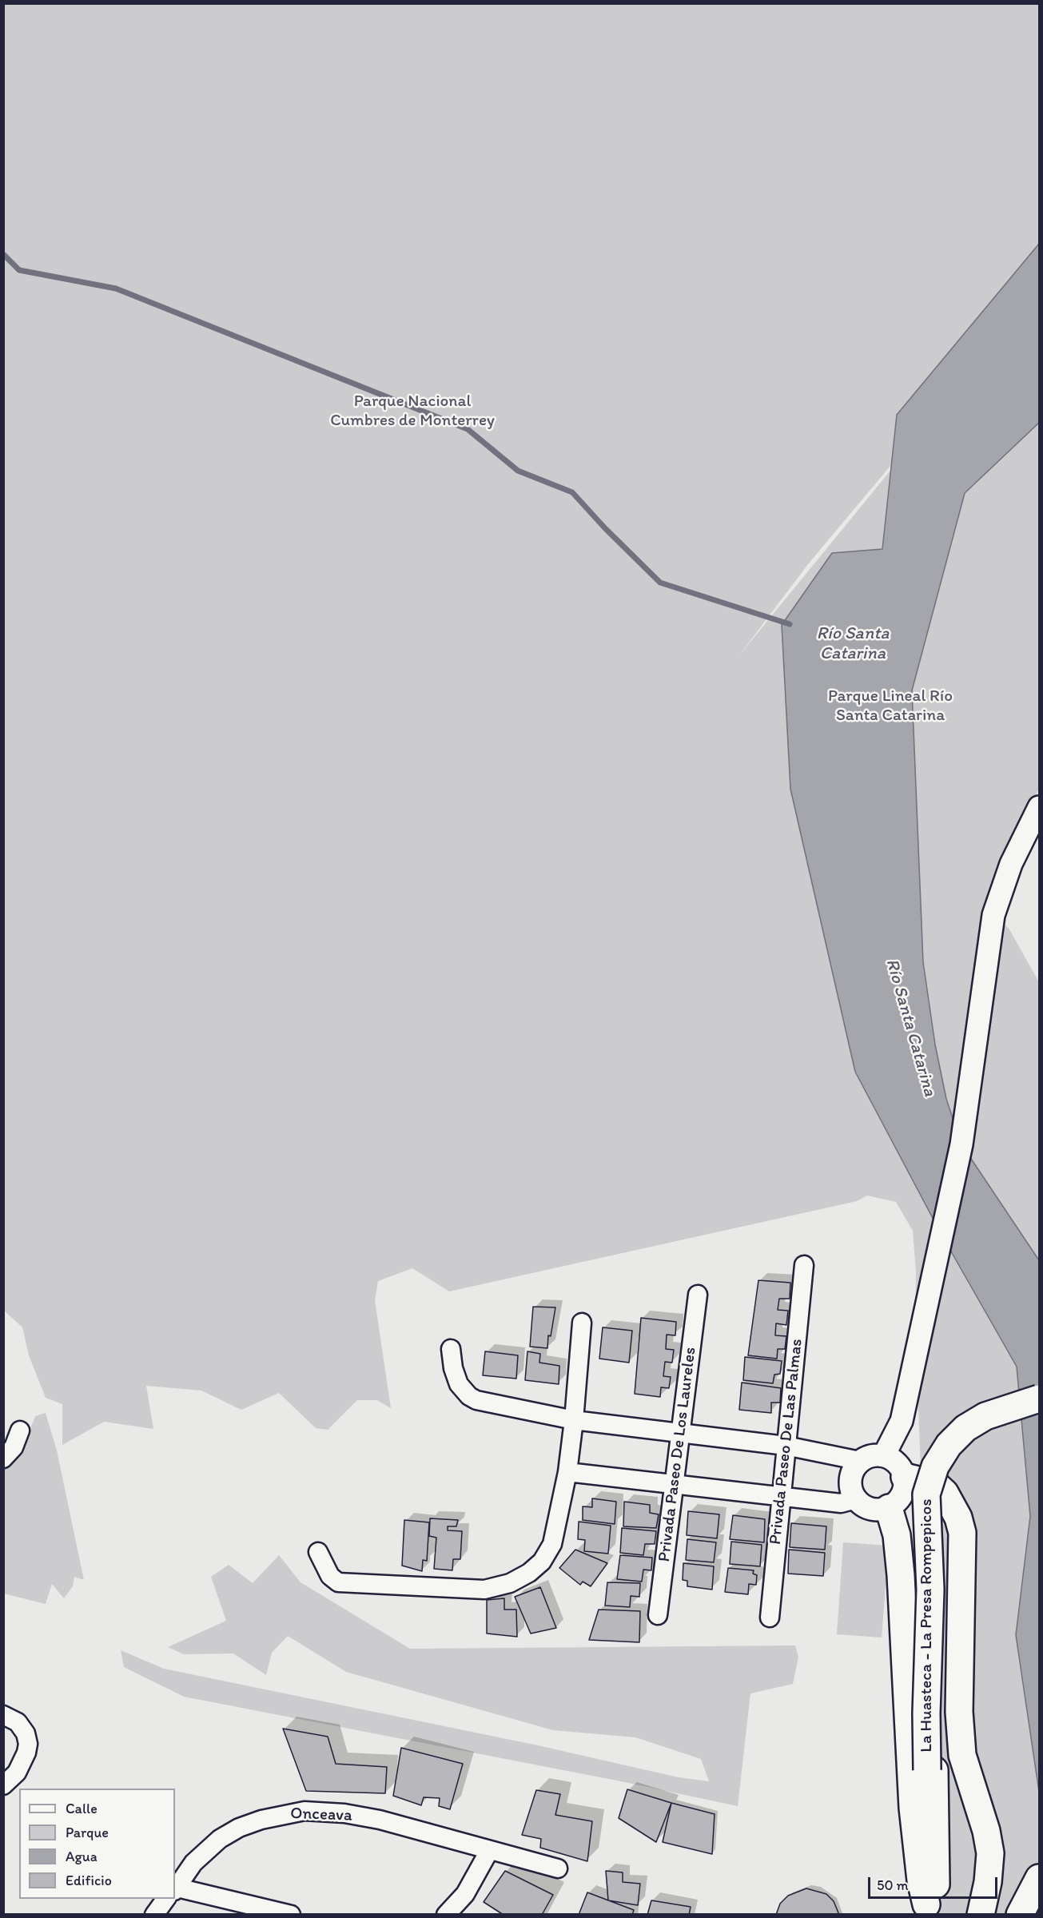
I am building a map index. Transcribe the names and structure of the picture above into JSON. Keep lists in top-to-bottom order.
{
  "streets": {
    "main road": ["La Huasteca - La Presa Rompepicos"],
    "street": ["Privada Paseo De Las Palmas", "Privada Paseo De Los Laureles", "Onceava"]
  },
  "water": ["Río Santa Catarina"],
  "parks": ["Parque Nacional Cumbres de Monterrey", "Parque Lineal Río Santa Catarina"],
  "legend": [
    "Calle",
    "Parque",
    "Agua",
    "Edificio"
  ],
  "scale_bar": "50 m"
}
